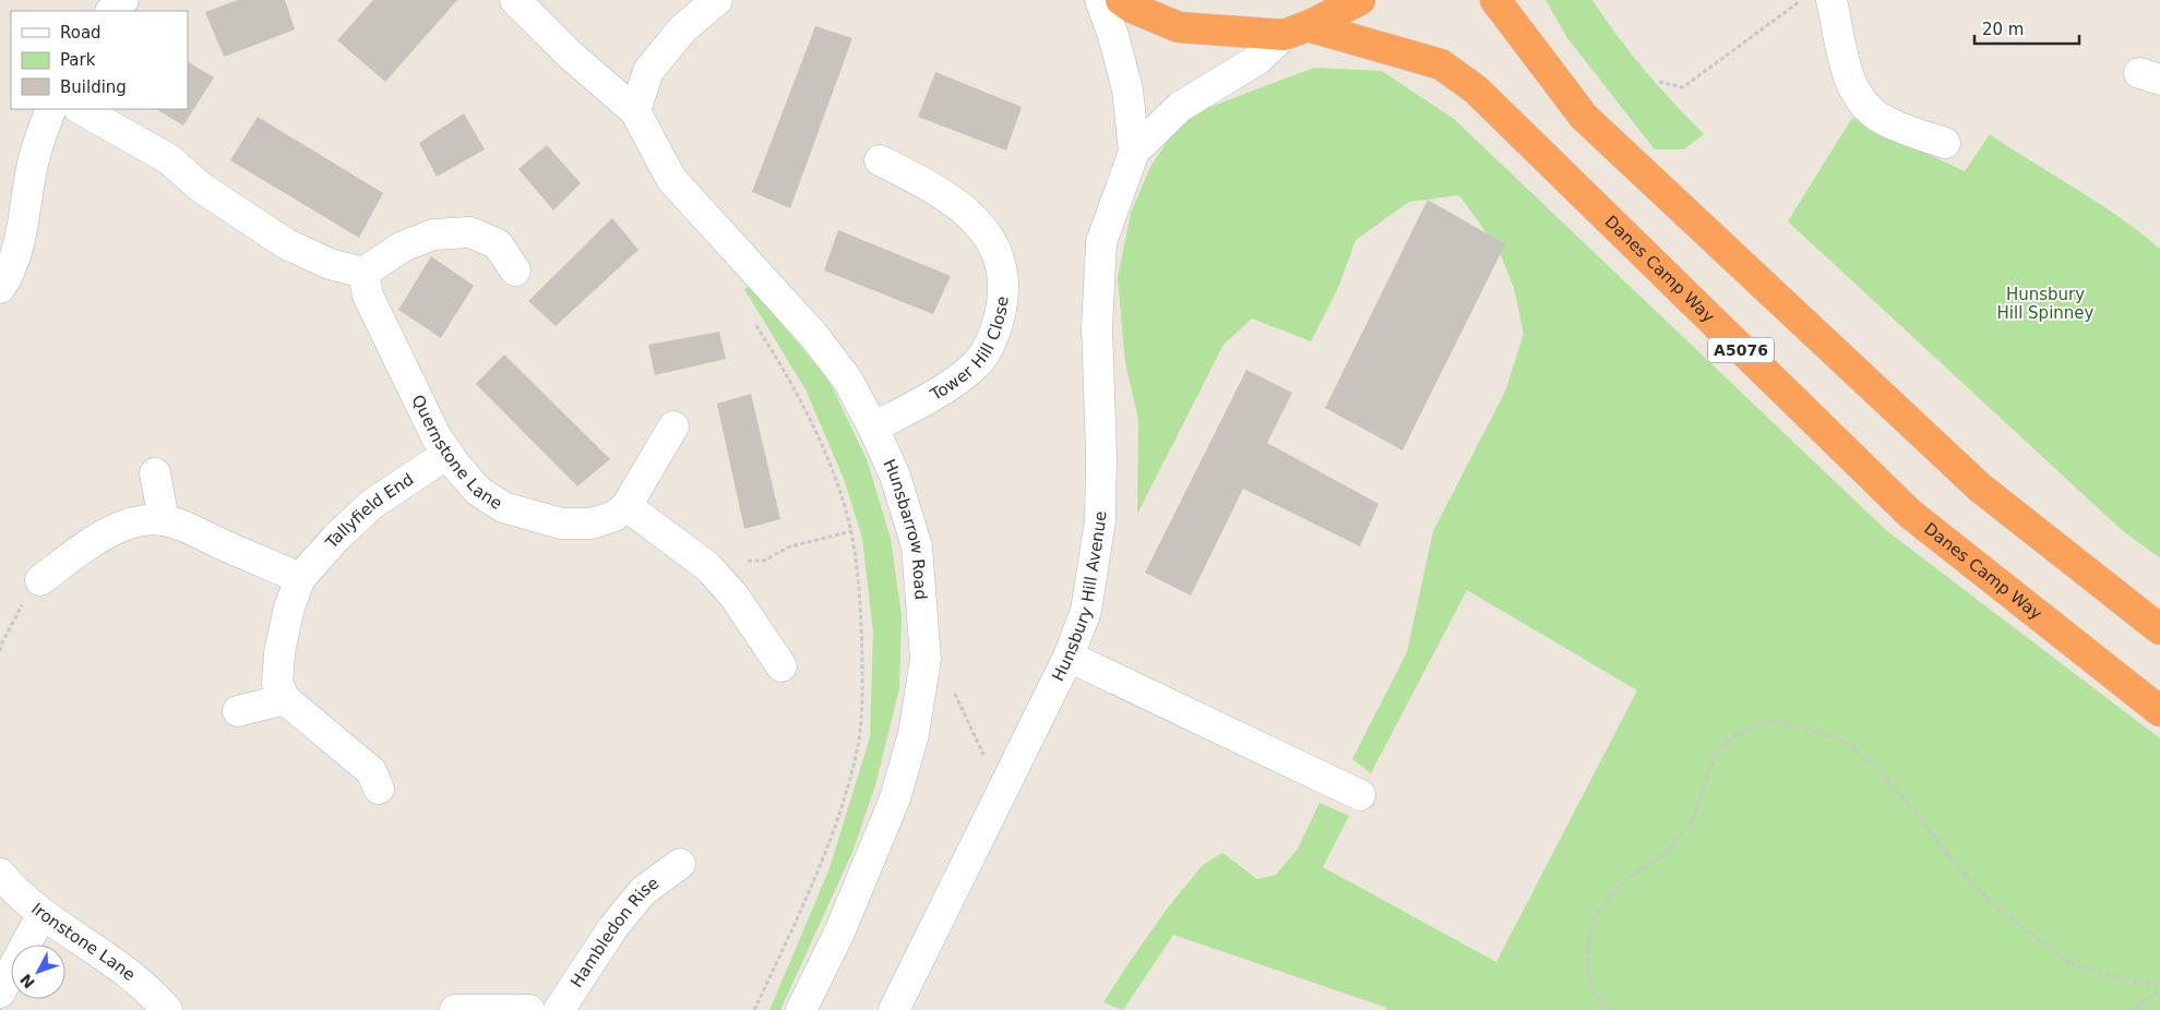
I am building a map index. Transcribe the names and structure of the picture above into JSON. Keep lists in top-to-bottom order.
{
  "streets": {
    "highway": ["Danes Camp Way", "A5076"],
    "street": [
      "Tower Hill Close",
      "Quernstone Lane",
      "Tallyfield End",
      "Hunsbarrow Road",
      "Hunsbury Hill Avenue",
      "Hambledon Rise",
      "Ironstone Lane"
    ]
  },
  "crossings": [
    ["Danes Camp Way", "Hunsbury Hill Avenue"],
    ["Tower Hill Close", "Hunsbarrow Road"],
    ["Quernstone Lane", "Tallyfield End"]
  ],
  "parks": ["Hunsbury Hill Spinney"],
  "legend": ["Road", "Park", "Building"],
  "scale_bar": "20 m",
  "north": "bottom left"
}
